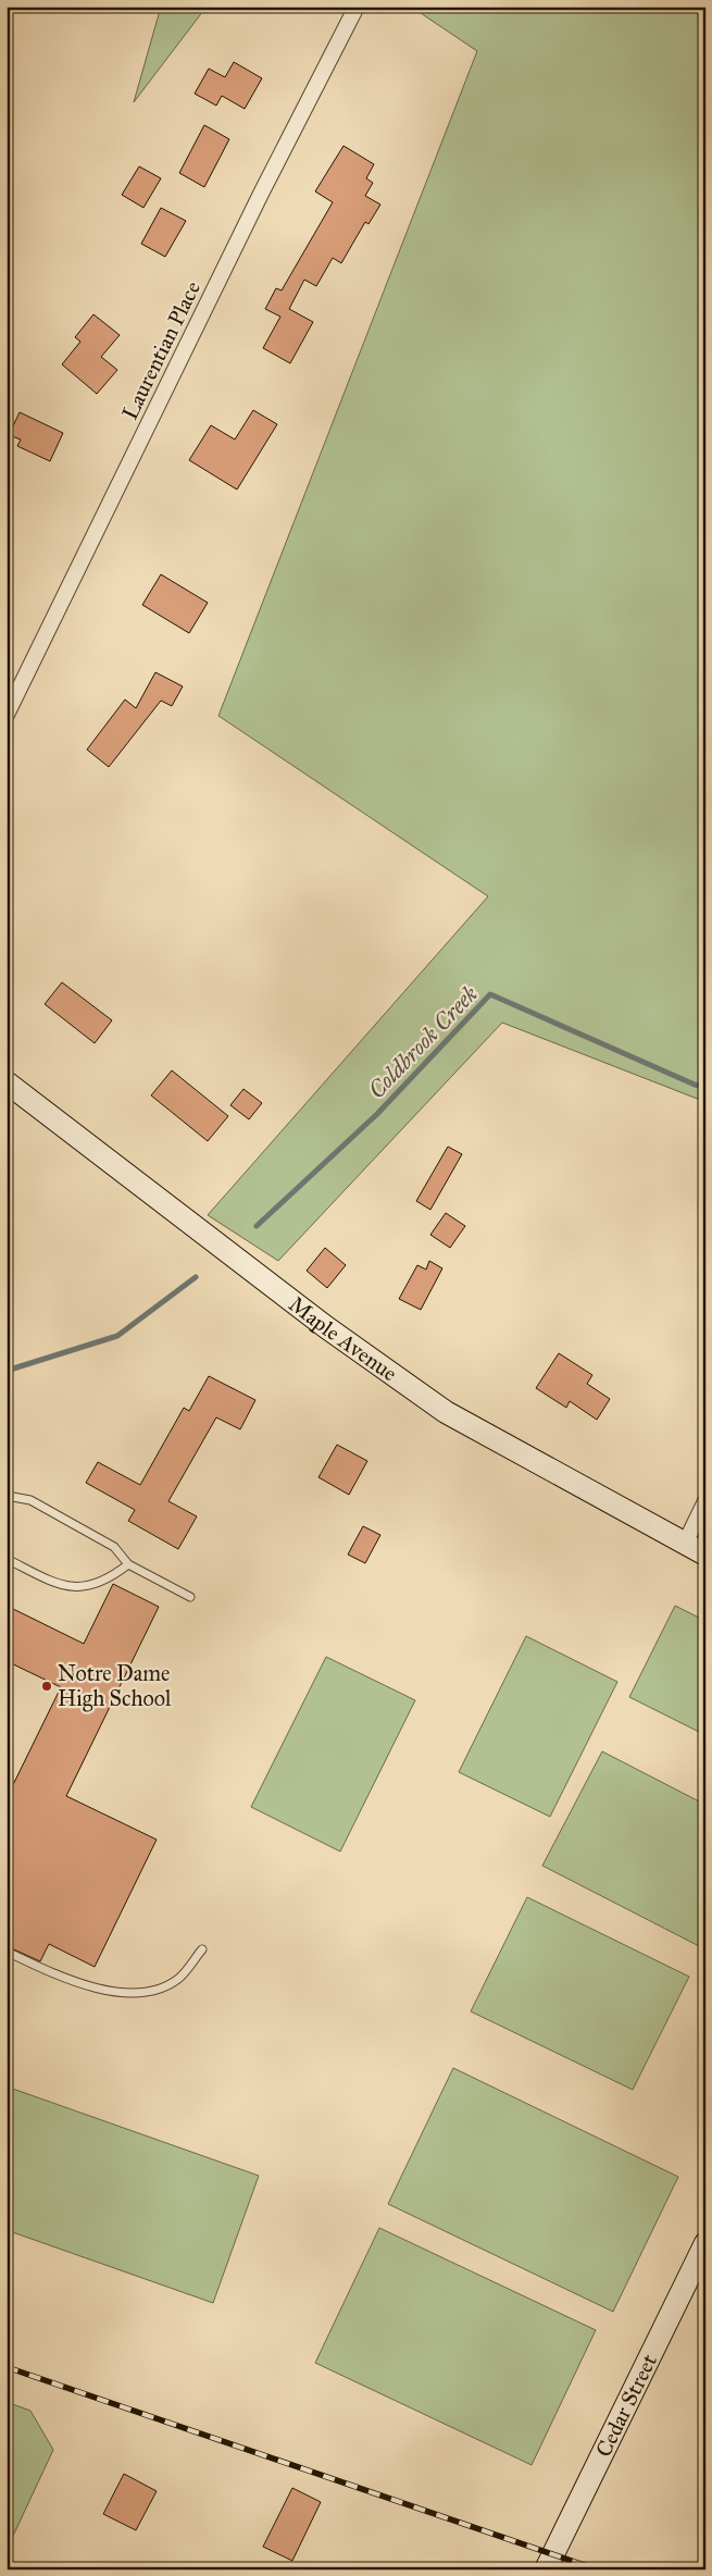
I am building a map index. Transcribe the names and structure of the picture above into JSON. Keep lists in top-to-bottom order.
{
  "streets": {
    "main road": ["Maple Avenue", "Cedar Street"],
    "street": ["Laurentian Place"]
  },
  "water": ["Coldbrook Creek"],
  "places": ["Notre Dame High School"]
}
